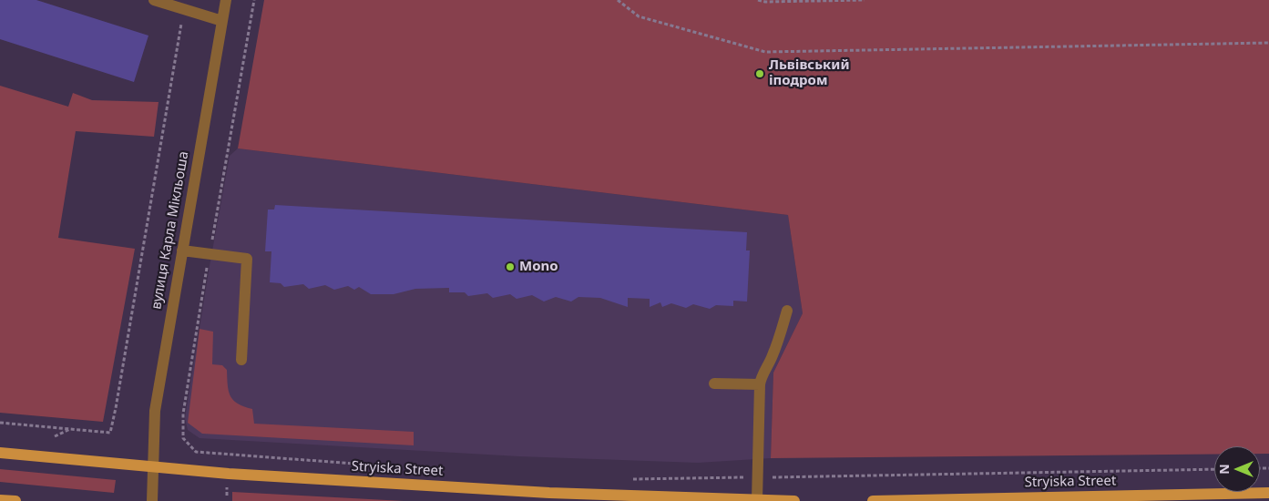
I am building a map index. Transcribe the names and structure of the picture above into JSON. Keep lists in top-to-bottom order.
{
  "streets": {
    "main road": ["Stryiska Street"],
    "street": ["вулиця Карла Мікльоша"]
  },
  "crossings": [
    ["вулиця Карла Мікльоша", "Stryiska Street"]
  ],
  "places": ["Львівський іподром", "Mono"],
  "north": "left"
}
